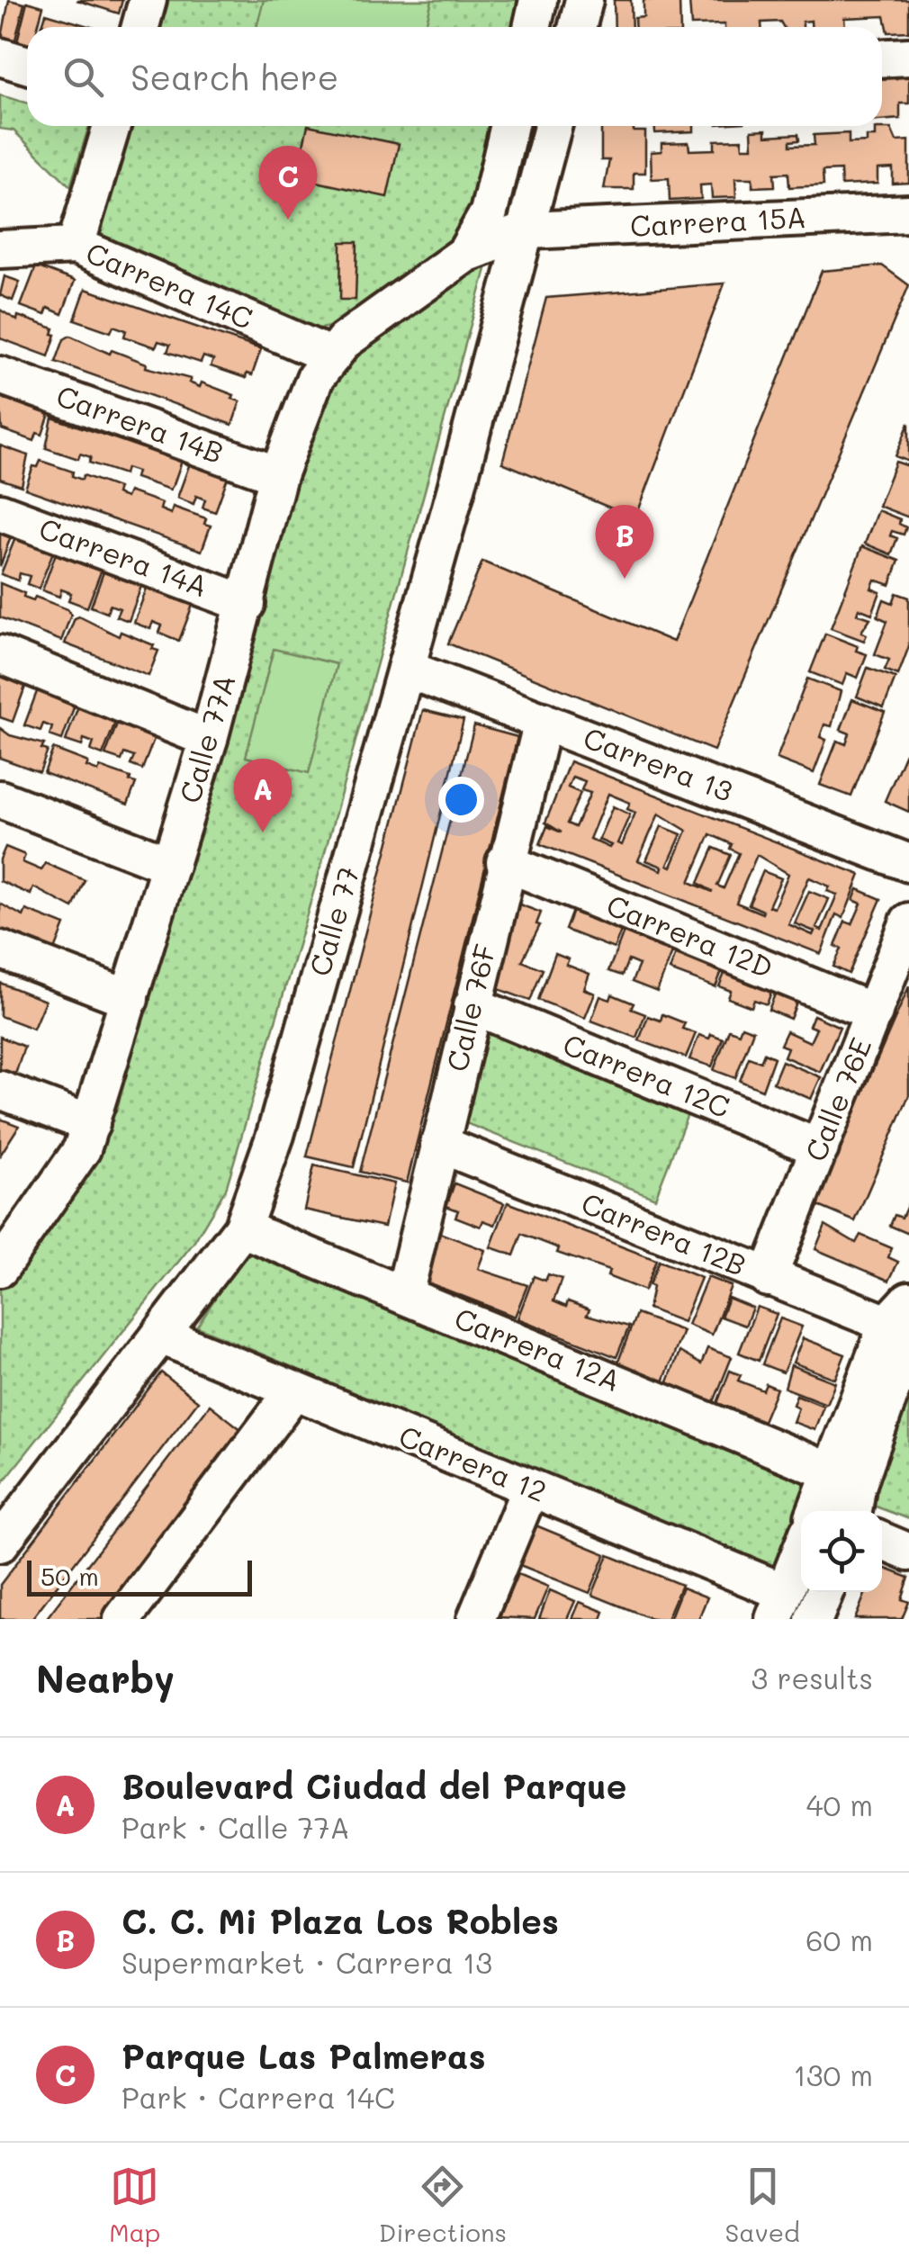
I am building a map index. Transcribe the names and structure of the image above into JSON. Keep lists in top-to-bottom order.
{
  "streets": {
    "street": [
      "Carrera 15A",
      "Carrera 14C",
      "Carrera 14B",
      "Carrera 14A",
      "Calle 77A",
      "Carrera 13",
      "Calle 77",
      "Carrera 12D",
      "Calle 76F",
      "Carrera 12C",
      "Calle 76E",
      "Carrera 12B",
      "Carrera 12A",
      "Carrera 12"
    ]
  },
  "crossings": [
    ["Carrera 15A", "Calle 77"],
    ["Carrera 14C", "Calle 77A"],
    ["Carrera 14B", "Calle 77A"],
    ["Carrera 14A", "Calle 77A"],
    ["Carrera 13", "Calle 77"],
    ["Carrera 13", "Calle 76F"],
    ["Calle 77", "Carrera 12A"],
    ["Calle 77", "Carrera 12"],
    ["Carrera 12D", "Calle 76F"],
    ["Carrera 12D", "Calle 76E"],
    ["Calle 76F", "Carrera 12C"],
    ["Calle 76F", "Carrera 12B"],
    ["Calle 76F", "Carrera 12A"],
    ["Carrera 12C", "Calle 76E"],
    ["Calle 76E", "Carrera 12B"]
  ],
  "scale_bar": "50 m",
  "page": {
    "search": "Search here",
    "pins": ["C", "B", "A"],
    "scale": "50 m",
    "heading": ["Nearby", "3 results"],
    "list": [
      {
        "mark": "A",
        "name": "Boulevard Ciudad del Parque",
        "note": "Park · Calle 77A",
        "value": "40 m"
      },
      {
        "mark": "B",
        "name": "C. C. Mi Plaza Los Robles",
        "note": "Supermarket · Carrera 13",
        "value": "60 m"
      },
      {
        "mark": "C",
        "name": "Parque Las Palmeras",
        "note": "Park · Carrera 14C",
        "value": "130 m"
      }
    ],
    "nav": ["Map", "Directions", "Saved"]
  }
}
